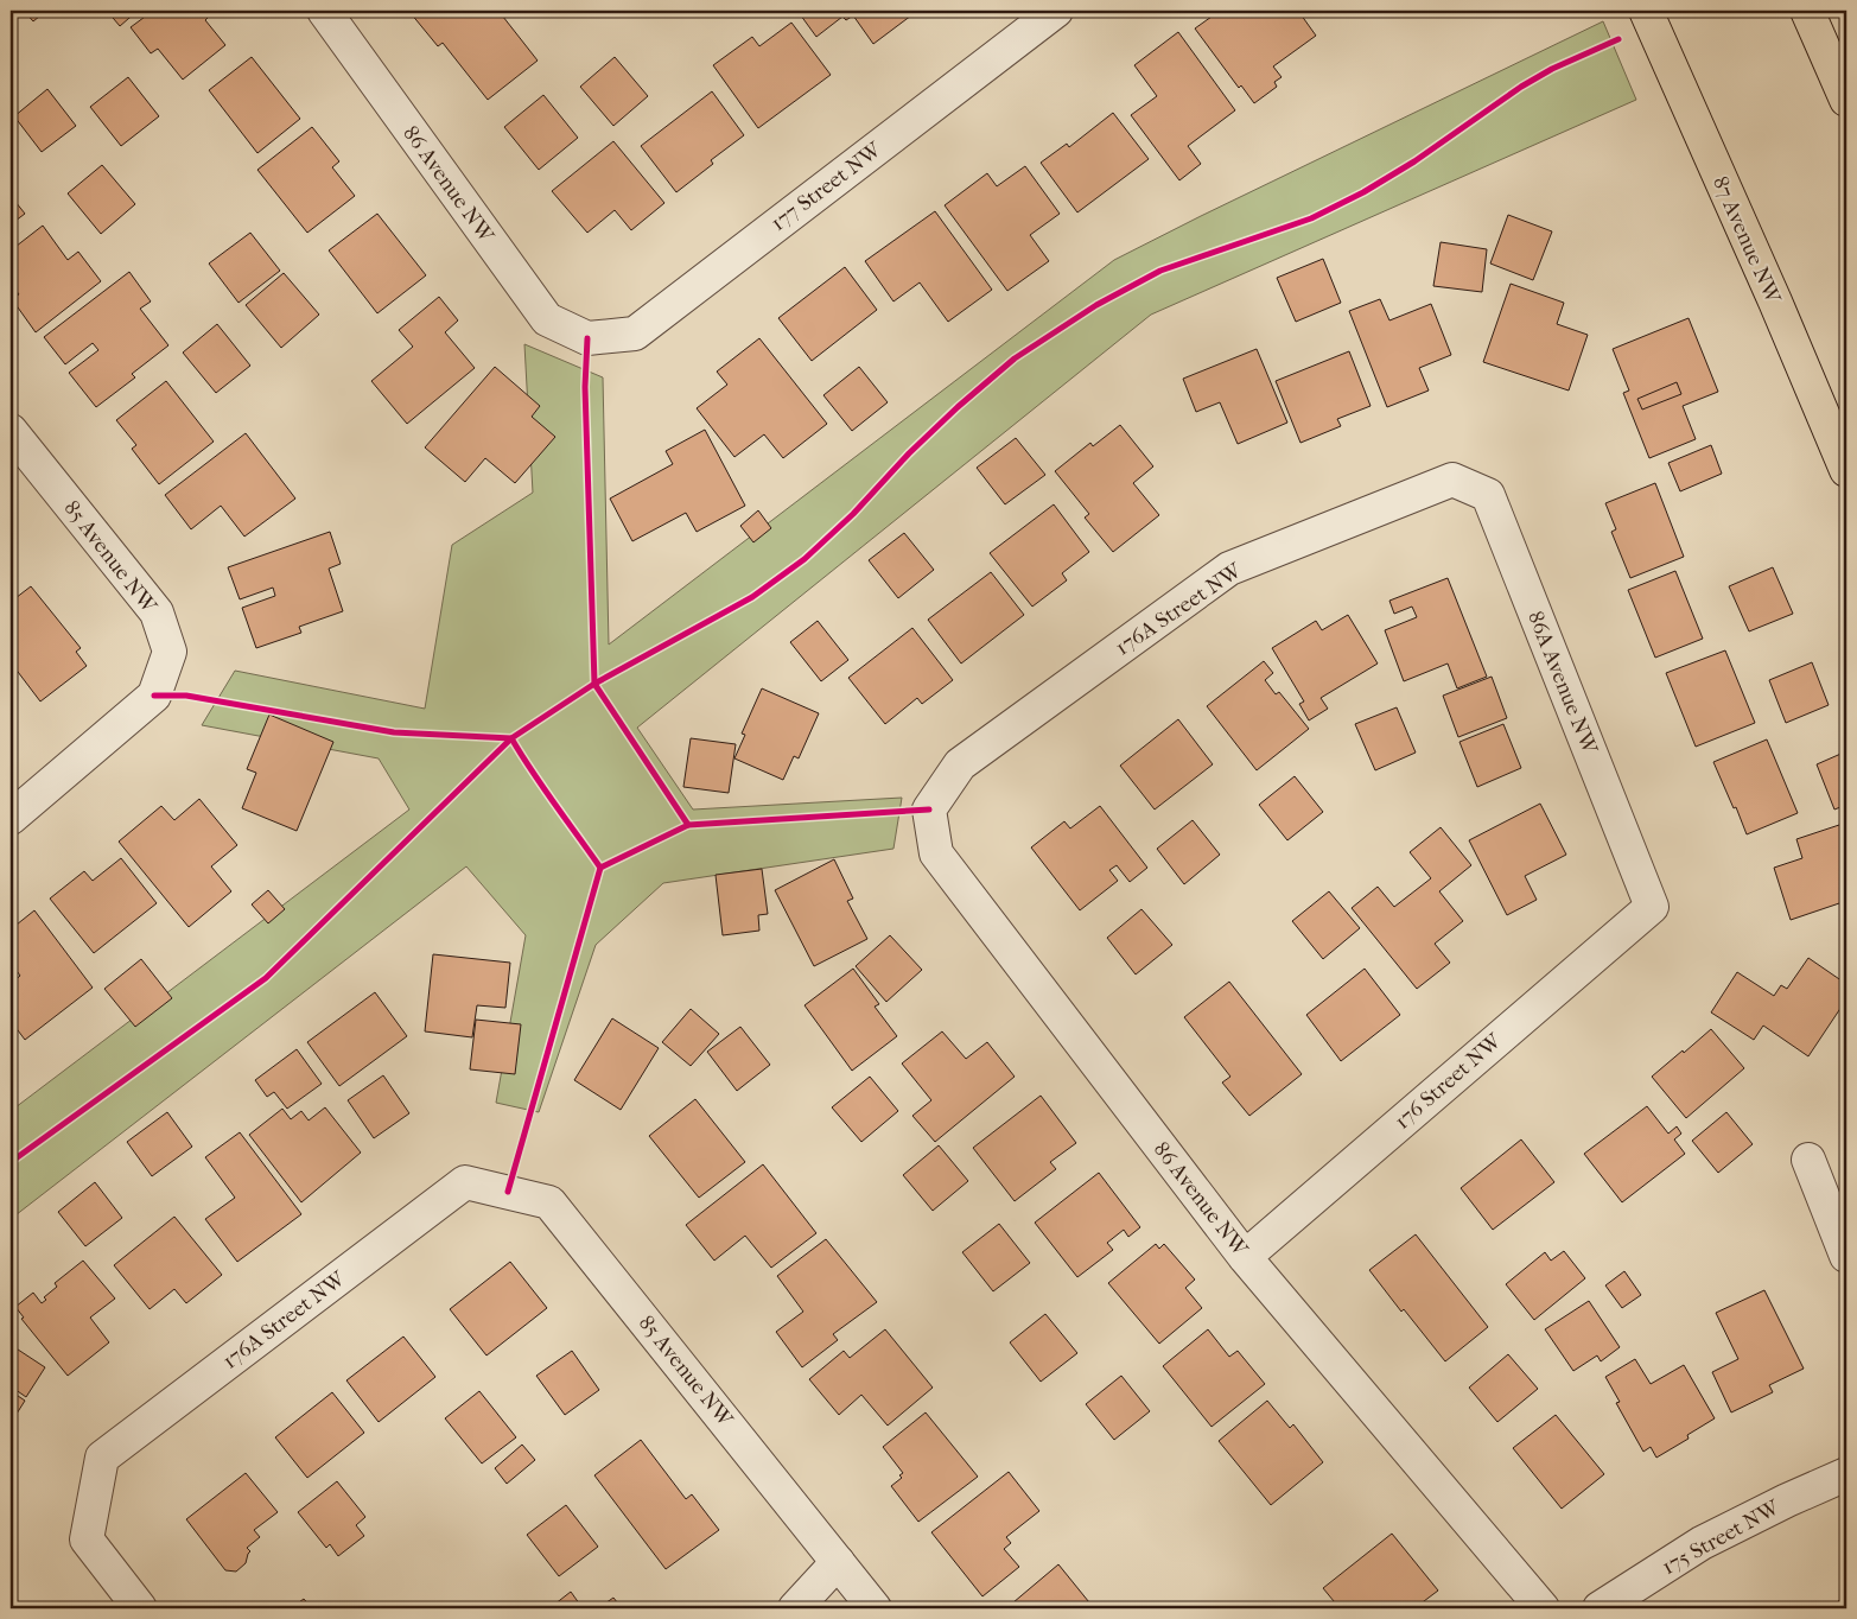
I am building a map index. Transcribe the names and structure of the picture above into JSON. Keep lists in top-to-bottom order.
{
  "streets": {
    "main road": ["87 Avenue NW"],
    "street": [
      "86 Avenue NW",
      "177 Street NW",
      "85 Avenue NW",
      "176A Street NW",
      "86A Avenue NW",
      "176 Street NW",
      "175 Street NW"
    ]
  },
  "crossings": [
    ["86 Avenue NW", "177 Street NW"],
    ["86 Avenue NW", "176A Street NW"],
    ["86 Avenue NW", "176 Street NW"],
    ["85 Avenue NW", "176A Street NW"],
    ["176A Street NW", "86A Avenue NW"],
    ["86A Avenue NW", "176 Street NW"]
  ]
}
